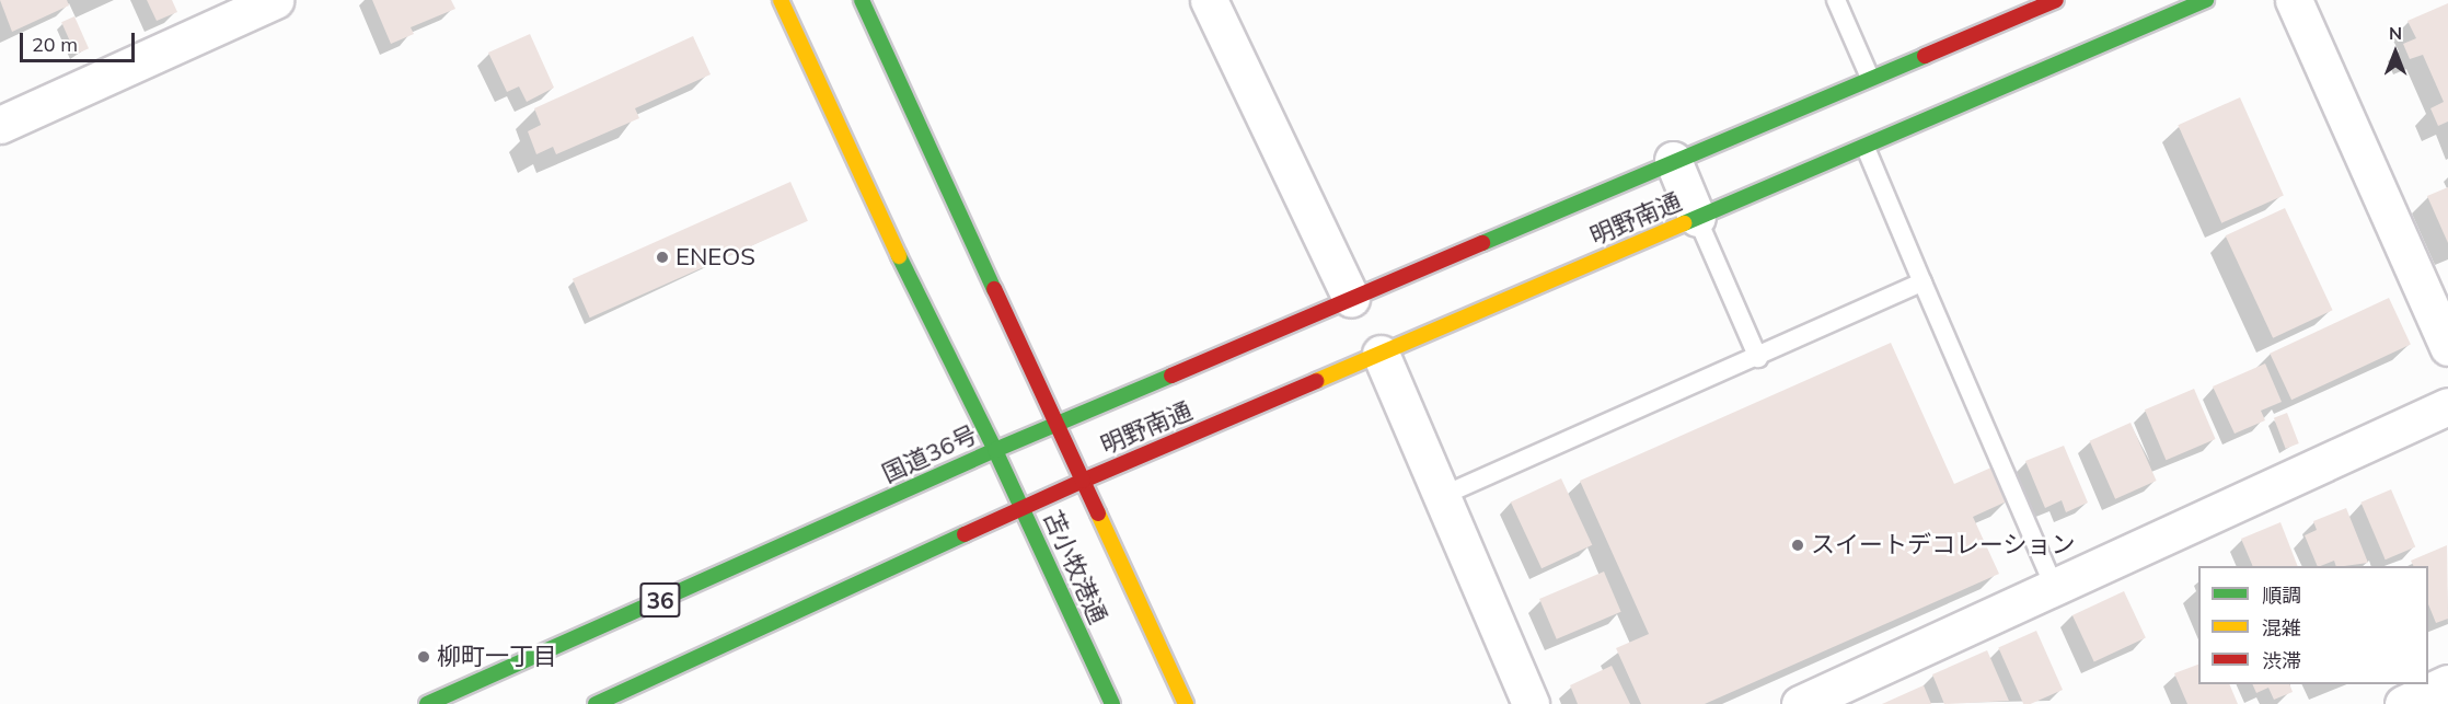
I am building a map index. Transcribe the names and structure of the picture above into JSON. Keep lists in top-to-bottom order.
{
  "streets": {
    "main road": [
      "明野南通",
      "国道36号",
      "苫小牧港通",
      "36"
    ]
  },
  "crossings": [
    ["明野南通", "国道36号"],
    ["明野南通", "苫小牧港通"],
    ["国道36号", "苫小牧港通"]
  ],
  "places": ["ENEOS", "スイートデコレーション", "柳町一丁目"],
  "legend": ["順調", "混雑", "渋滞"],
  "scale_bar": "20 m",
  "north": "top"
}
